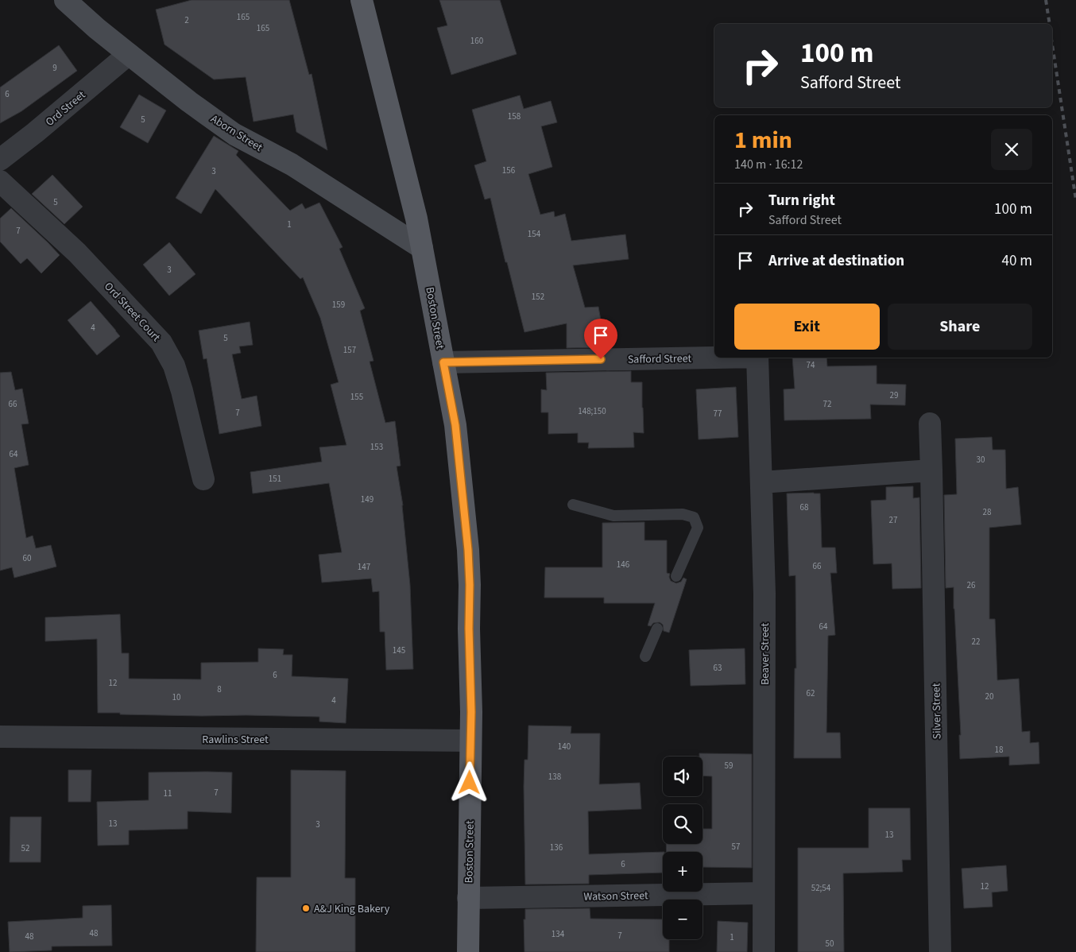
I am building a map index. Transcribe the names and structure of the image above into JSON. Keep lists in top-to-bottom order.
{
  "streets": {
    "main road": ["Boston Street"],
    "street": [
      "Ord Street",
      "Aborn Street",
      "Ord Street Court",
      "Safford Street",
      "Beaver Street",
      "Silver Street",
      "Rawlins Street",
      "Watson Street"
    ]
  },
  "crossings": [
    ["Ord Street", "Aborn Street"],
    ["Aborn Street", "Boston Street"],
    ["Boston Street", "Safford Street"],
    ["Boston Street", "Rawlins Street"],
    ["Boston Street", "Watson Street"],
    ["Beaver Street", "Watson Street"]
  ],
  "places": ["A&J King Bakery"],
  "house_numbers": [
    "165",
    "2",
    "165",
    "160",
    "9",
    "6",
    "158",
    "5",
    "156",
    "3",
    "5",
    "1",
    "7",
    "154",
    "3",
    "152",
    "159",
    "4",
    "5",
    "157",
    "74",
    "29",
    "155",
    "66",
    "72",
    "148;150",
    "7",
    "77",
    "153",
    "64",
    "30",
    "151",
    "149",
    "68",
    "28",
    "27",
    "60",
    "146",
    "66",
    "147",
    "26",
    "64",
    "22",
    "145",
    "63",
    "6",
    "12",
    "8",
    "62",
    "20",
    "10",
    "4",
    "140",
    "18",
    "59",
    "138",
    "7",
    "11",
    "13",
    "3",
    "13",
    "57",
    "136",
    "52",
    "6",
    "12",
    "52;54",
    "48",
    "134",
    "7",
    "48",
    "1",
    "50"
  ],
  "page": {
    "turn": ["100 m", "Safford Street"],
    "heading": ["1 min", "140 m · 16:12"],
    "list": [
      {
        "name": "Turn right",
        "note": "Safford Street",
        "value": "100 m"
      },
      {
        "name": "Arrive at destination",
        "value": "40 m"
      }
    ],
    "buttons": ["Exit", "Share"],
    "map_buttons": ["+", "−"]
  }
}
